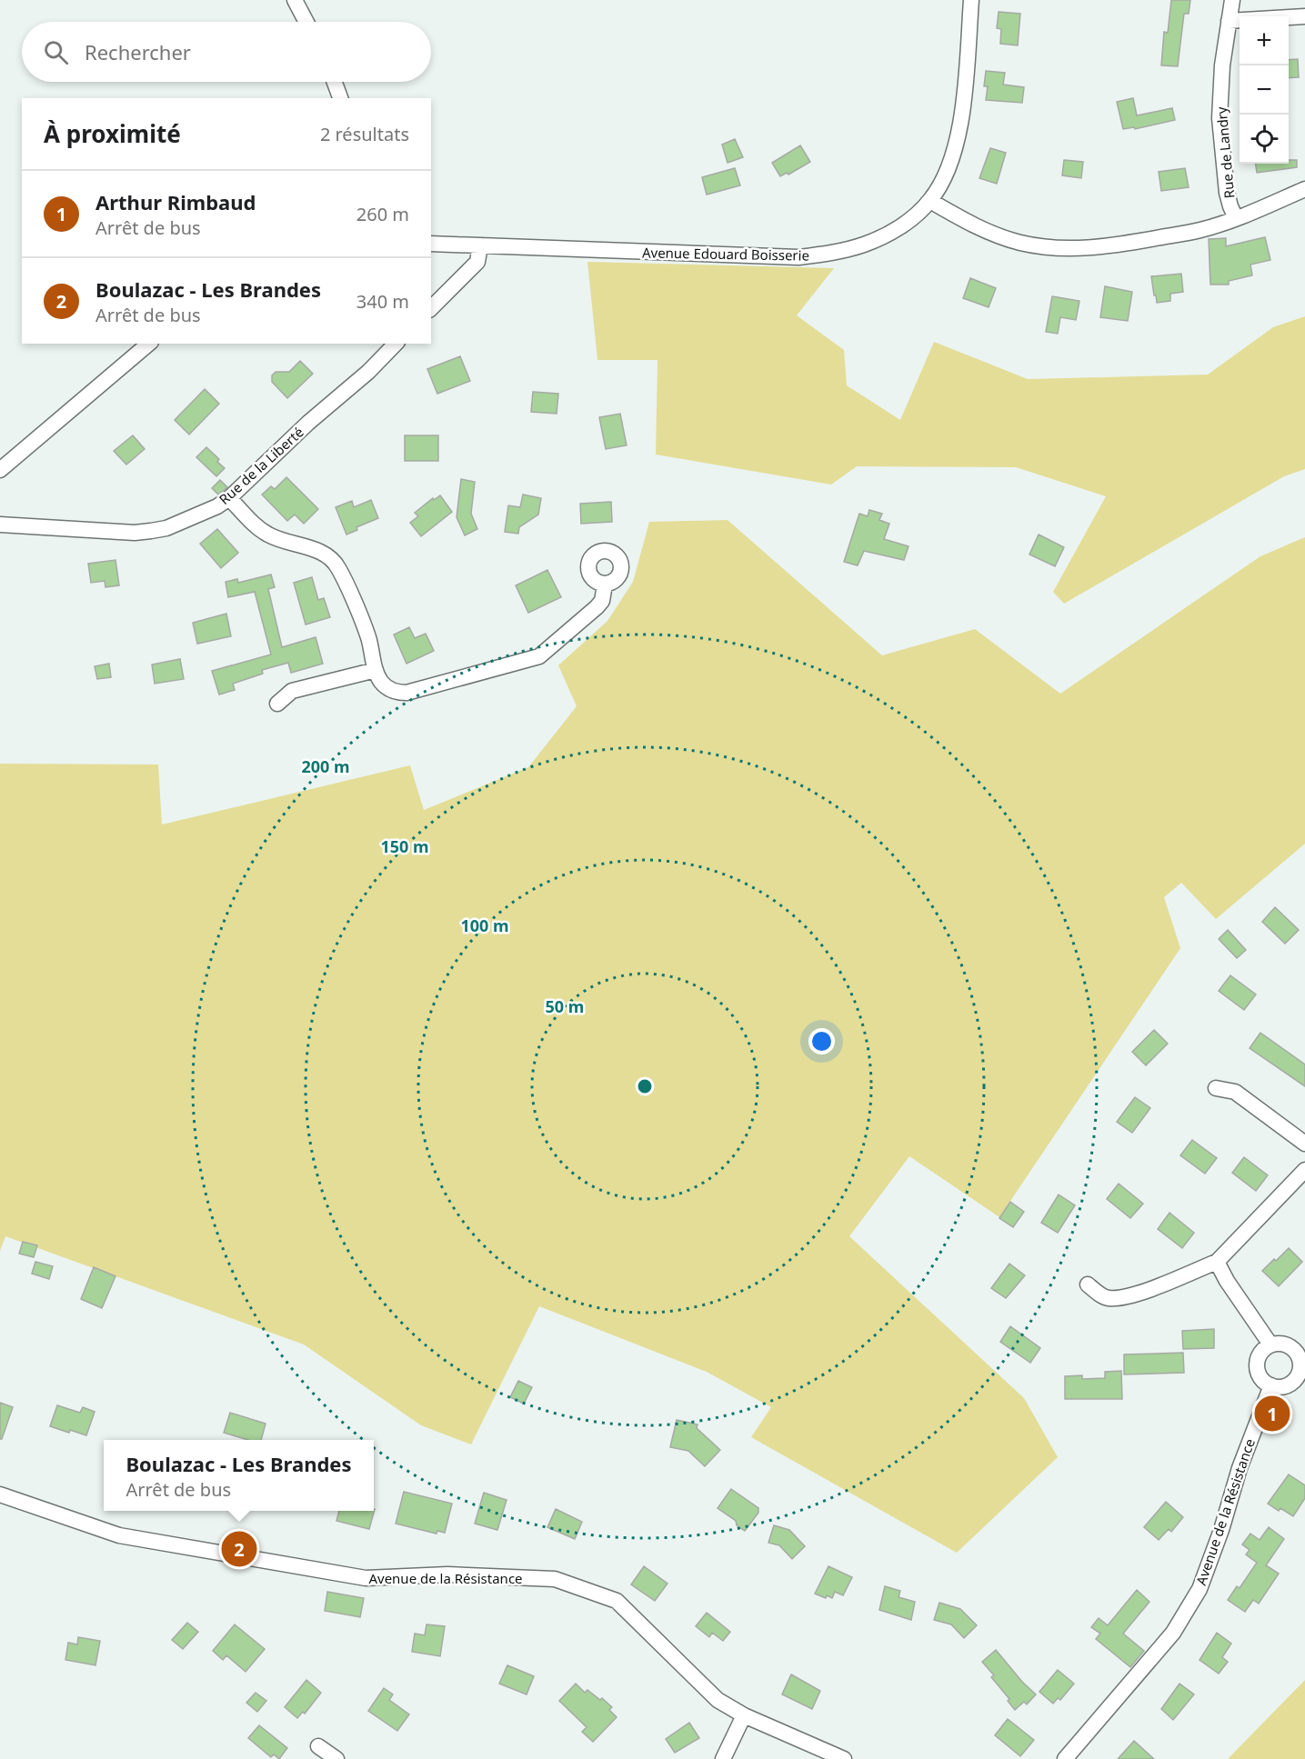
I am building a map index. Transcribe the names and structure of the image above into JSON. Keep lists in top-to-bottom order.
{
  "streets": {
    "street": [
      "Rue de Landry",
      "Avenue Edouard Boisserie",
      "Rue de la Liberté",
      "Avenue de la Résistance"
    ]
  },
  "page": {
    "map_buttons": ["+", "−"],
    "search": "Rechercher",
    "heading": ["À proximité", "2 résultats"],
    "list": [
      {
        "mark": "1",
        "name": "Arthur Rimbaud",
        "note": "Arrêt de bus",
        "value": "260 m"
      },
      {
        "mark": "2",
        "name": "Boulazac - Les Brandes",
        "note": "Arrêt de bus",
        "value": "340 m"
      }
    ],
    "pins": ["1", "2"],
    "popup": ["Boulazac - Les Brandes", "Arrêt de bus"]
  },
  "rings": [
    "200 m",
    "150 m",
    "100 m",
    "50 m"
  ]
}
